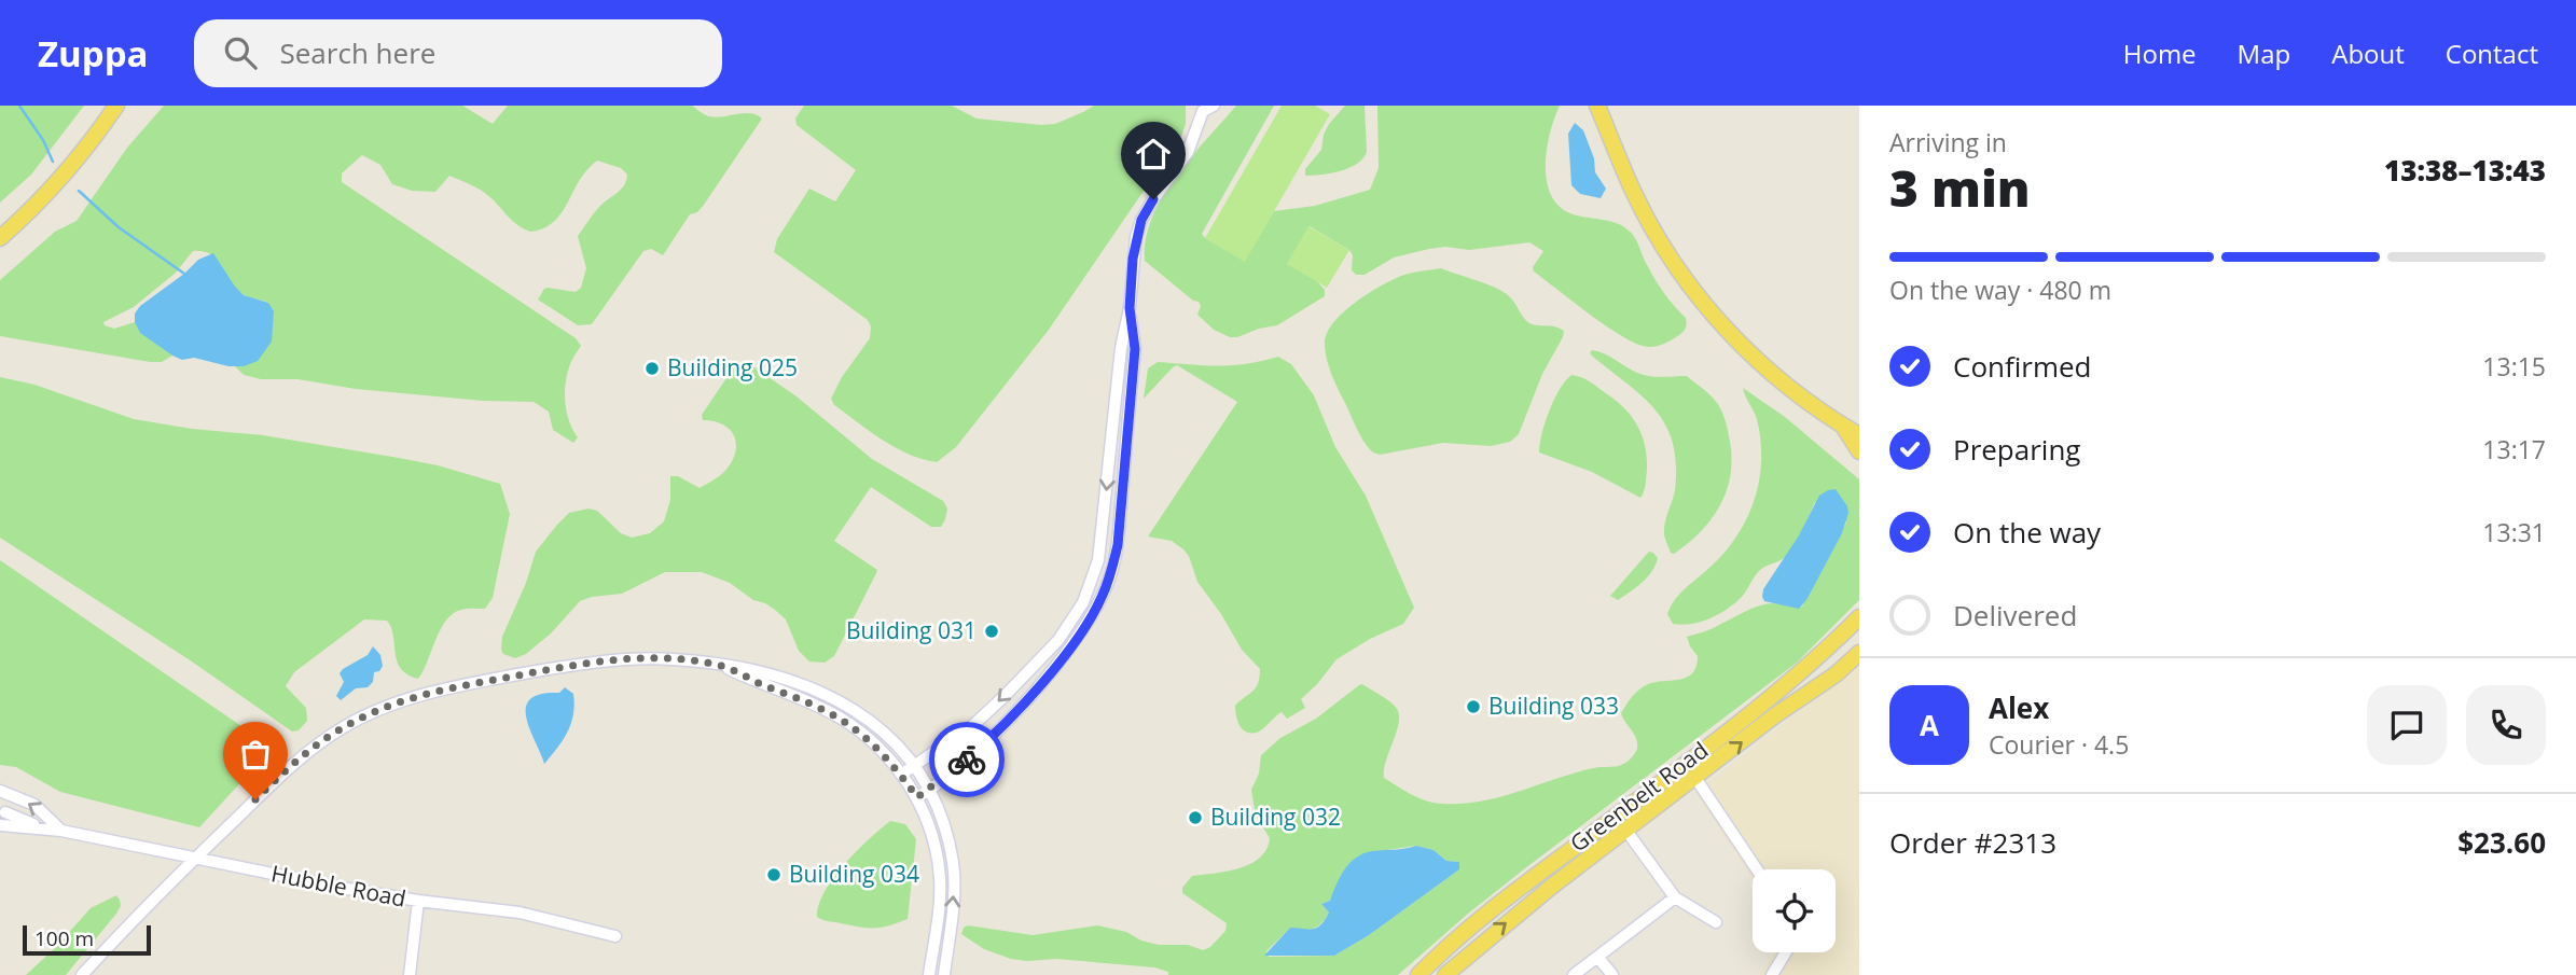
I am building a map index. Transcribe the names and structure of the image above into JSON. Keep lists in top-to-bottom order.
{
  "streets": {
    "main road": ["Greenbelt Road"],
    "street": ["Hubble Road"]
  },
  "places": [
    "Building 025",
    "Building 031",
    "Building 033",
    "Building 032",
    "Building 034"
  ],
  "scale_bar": "100 m",
  "page": {
    "header": "Zuppa",
    "search": "Search here",
    "nav": [
      "Home",
      "Map",
      "About",
      "Contact"
    ],
    "heading": ["3 min", "Arriving in", "13:38–13:43"],
    "panel": [
      "Alex",
      "Courier · 4.5",
      "Order #2313",
      "$23.60"
    ],
    "bar": "On the way · 480 m",
    "list": [
      ["Confirmed", "13:15"],
      ["Preparing", "13:17"],
      ["On the way", "13:31"],
      "Delivered"
    ],
    "round": "A",
    "scale": "100 m"
  }
}
